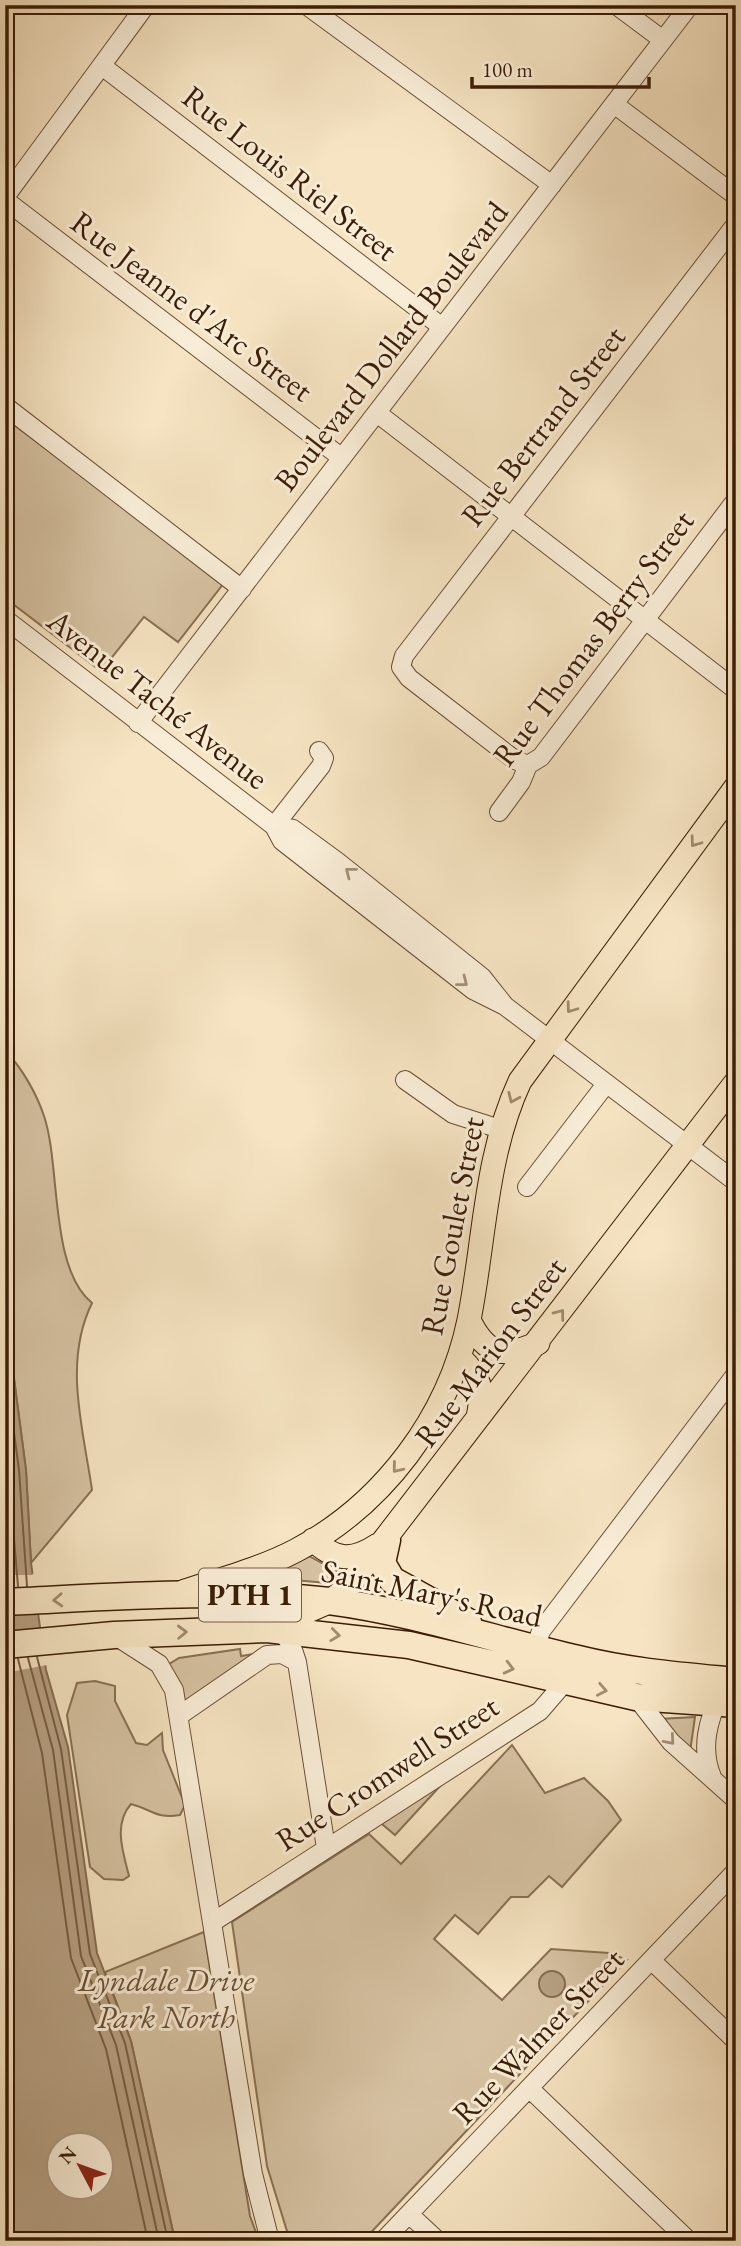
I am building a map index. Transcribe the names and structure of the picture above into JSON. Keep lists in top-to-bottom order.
{
  "streets": {
    "highway": ["Saint Mary's Road", "PTH 1"],
    "main road": ["Rue Goulet Street", "Rue Marion Street"],
    "street": [
      "Rue Louis Riel Street",
      "Rue Jeanne d'Arc Street",
      "Boulevard Dollard Boulevard",
      "Rue Bertrand Street",
      "Rue Thomas Berry Street",
      "Avenue Taché Avenue",
      "Rue Cromwell Street",
      "Rue Walmer Street"
    ]
  },
  "crossings": [
    ["Rue Louis Riel Street", "Boulevard Dollard Boulevard"],
    ["Rue Jeanne d'Arc Street", "Boulevard Dollard Boulevard"],
    ["Boulevard Dollard Boulevard", "Avenue Taché Avenue"],
    ["Rue Bertrand Street", "Rue Thomas Berry Street"],
    ["Avenue Taché Avenue", "Rue Goulet Street"],
    ["Avenue Taché Avenue", "Rue Marion Street"],
    ["Rue Goulet Street", "Saint Mary's Road"],
    ["Rue Marion Street", "Saint Mary's Road"],
    ["Saint Mary's Road", "PTH 1"],
    ["Saint Mary's Road", "Rue Cromwell Street"]
  ],
  "one_way": ["Rue Goulet Street"],
  "parks": ["Lyndale Drive Park North"],
  "scale_bar": "100 m",
  "north": "top left"
}
